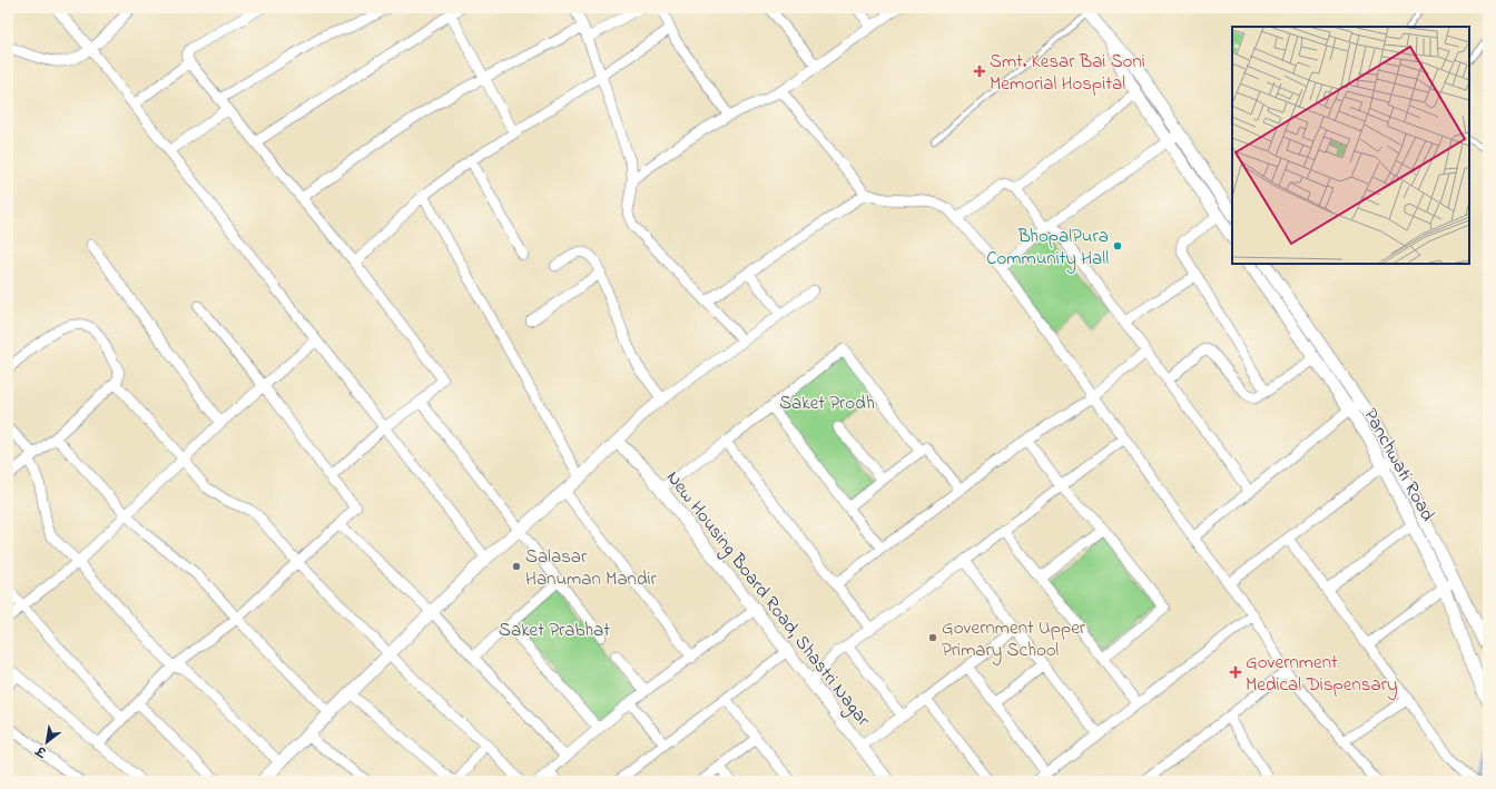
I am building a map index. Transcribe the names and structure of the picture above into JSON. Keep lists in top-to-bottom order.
{
  "streets": {
    "street": ["Panchwati Road", "New Housing Board Road, Shastri Nagar"]
  },
  "parks": ["Saket Prodh", "Saket Prabhat"],
  "places": {
    "health": ["Smt. Kesar Bai Soni Memorial Hospital", "Government Medical Dispensary"],
    "other": ["BhopalPura Community Hall", "Salasar Hanuman Mandir", "Government Upper Primary School"]
  },
  "north": "bottom left"
}
